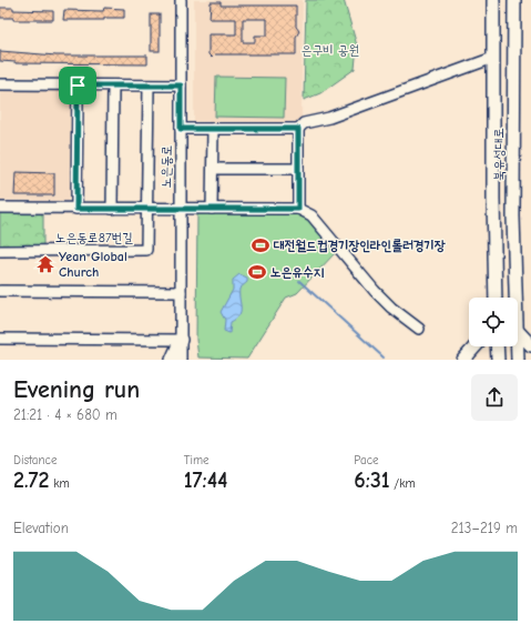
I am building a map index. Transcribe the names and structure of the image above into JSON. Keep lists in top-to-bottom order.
{
  "streets": {
    "main road": ["북유성대로"],
    "street": ["노은동로", "노은동로87번길"]
  },
  "parks": ["은구비 공원"],
  "places": {
    "sports": ["대전월드컵경기장인라인롤러경기장", "노은유수지"],
    "temple": ["Yean Global Church"]
  },
  "page": {
    "heading": ["Evening run", "21:21 · 4 × 680 m"],
    "stats": [
      ["Distance", "2.72 km"],
      ["Time", "17:44"],
      ["Pace", "6:31 /km"]
    ],
    "chart": ["Elevation", "213–219 m"]
  }
}
